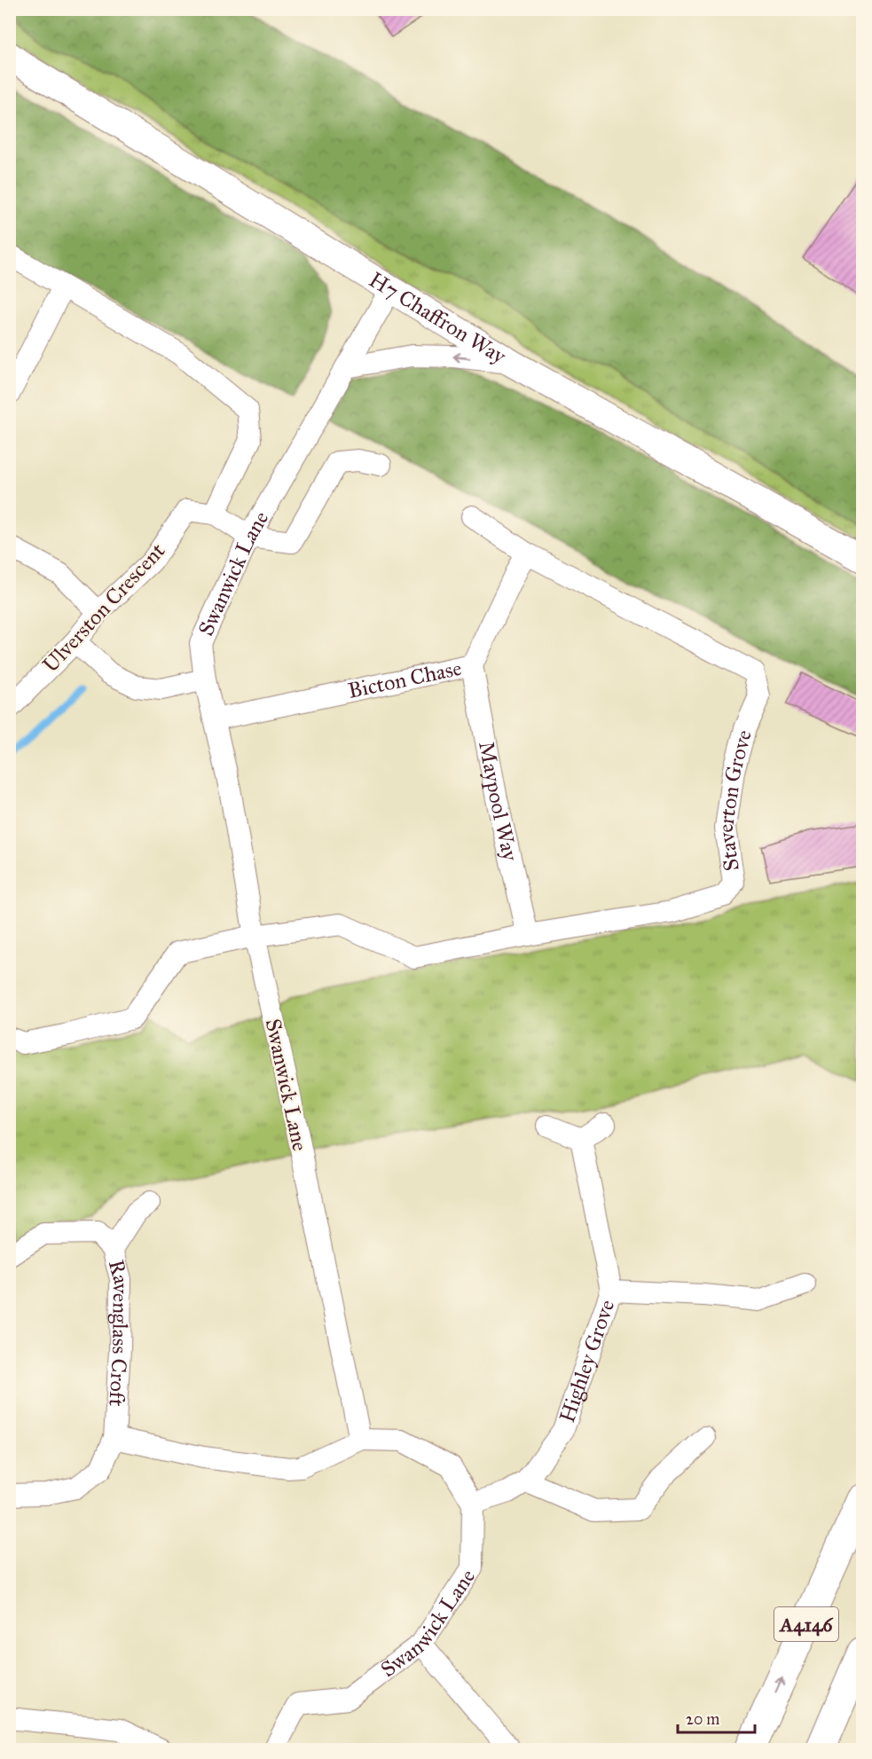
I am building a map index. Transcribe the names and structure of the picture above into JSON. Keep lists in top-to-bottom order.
{
  "streets": {
    "highway": ["A4146"],
    "street": [
      "H7 Chaffron Way",
      "Swanwick Lane",
      "Ulverston Crescent",
      "Bicton Chase",
      "Maypool Way",
      "Staverton Grove",
      "Ravenglass Croft",
      "Highley Grove"
    ]
  },
  "crossings": [
    ["H7 Chaffron Way", "Swanwick Lane"],
    ["Swanwick Lane", "Bicton Chase"],
    ["Swanwick Lane", "Staverton Grove"],
    ["Swanwick Lane", "Ravenglass Croft"],
    ["Swanwick Lane", "Highley Grove"],
    ["Bicton Chase", "Maypool Way"],
    ["Bicton Chase", "Staverton Grove"],
    ["Maypool Way", "Staverton Grove"]
  ],
  "scale_bar": "20 m"
}
